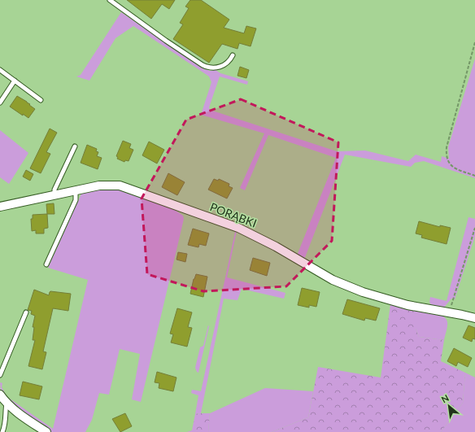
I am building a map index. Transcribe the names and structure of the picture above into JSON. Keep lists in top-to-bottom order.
{
  "streets": {
    "street": ["PORĄBKI"]
  },
  "north": "top left"
}
